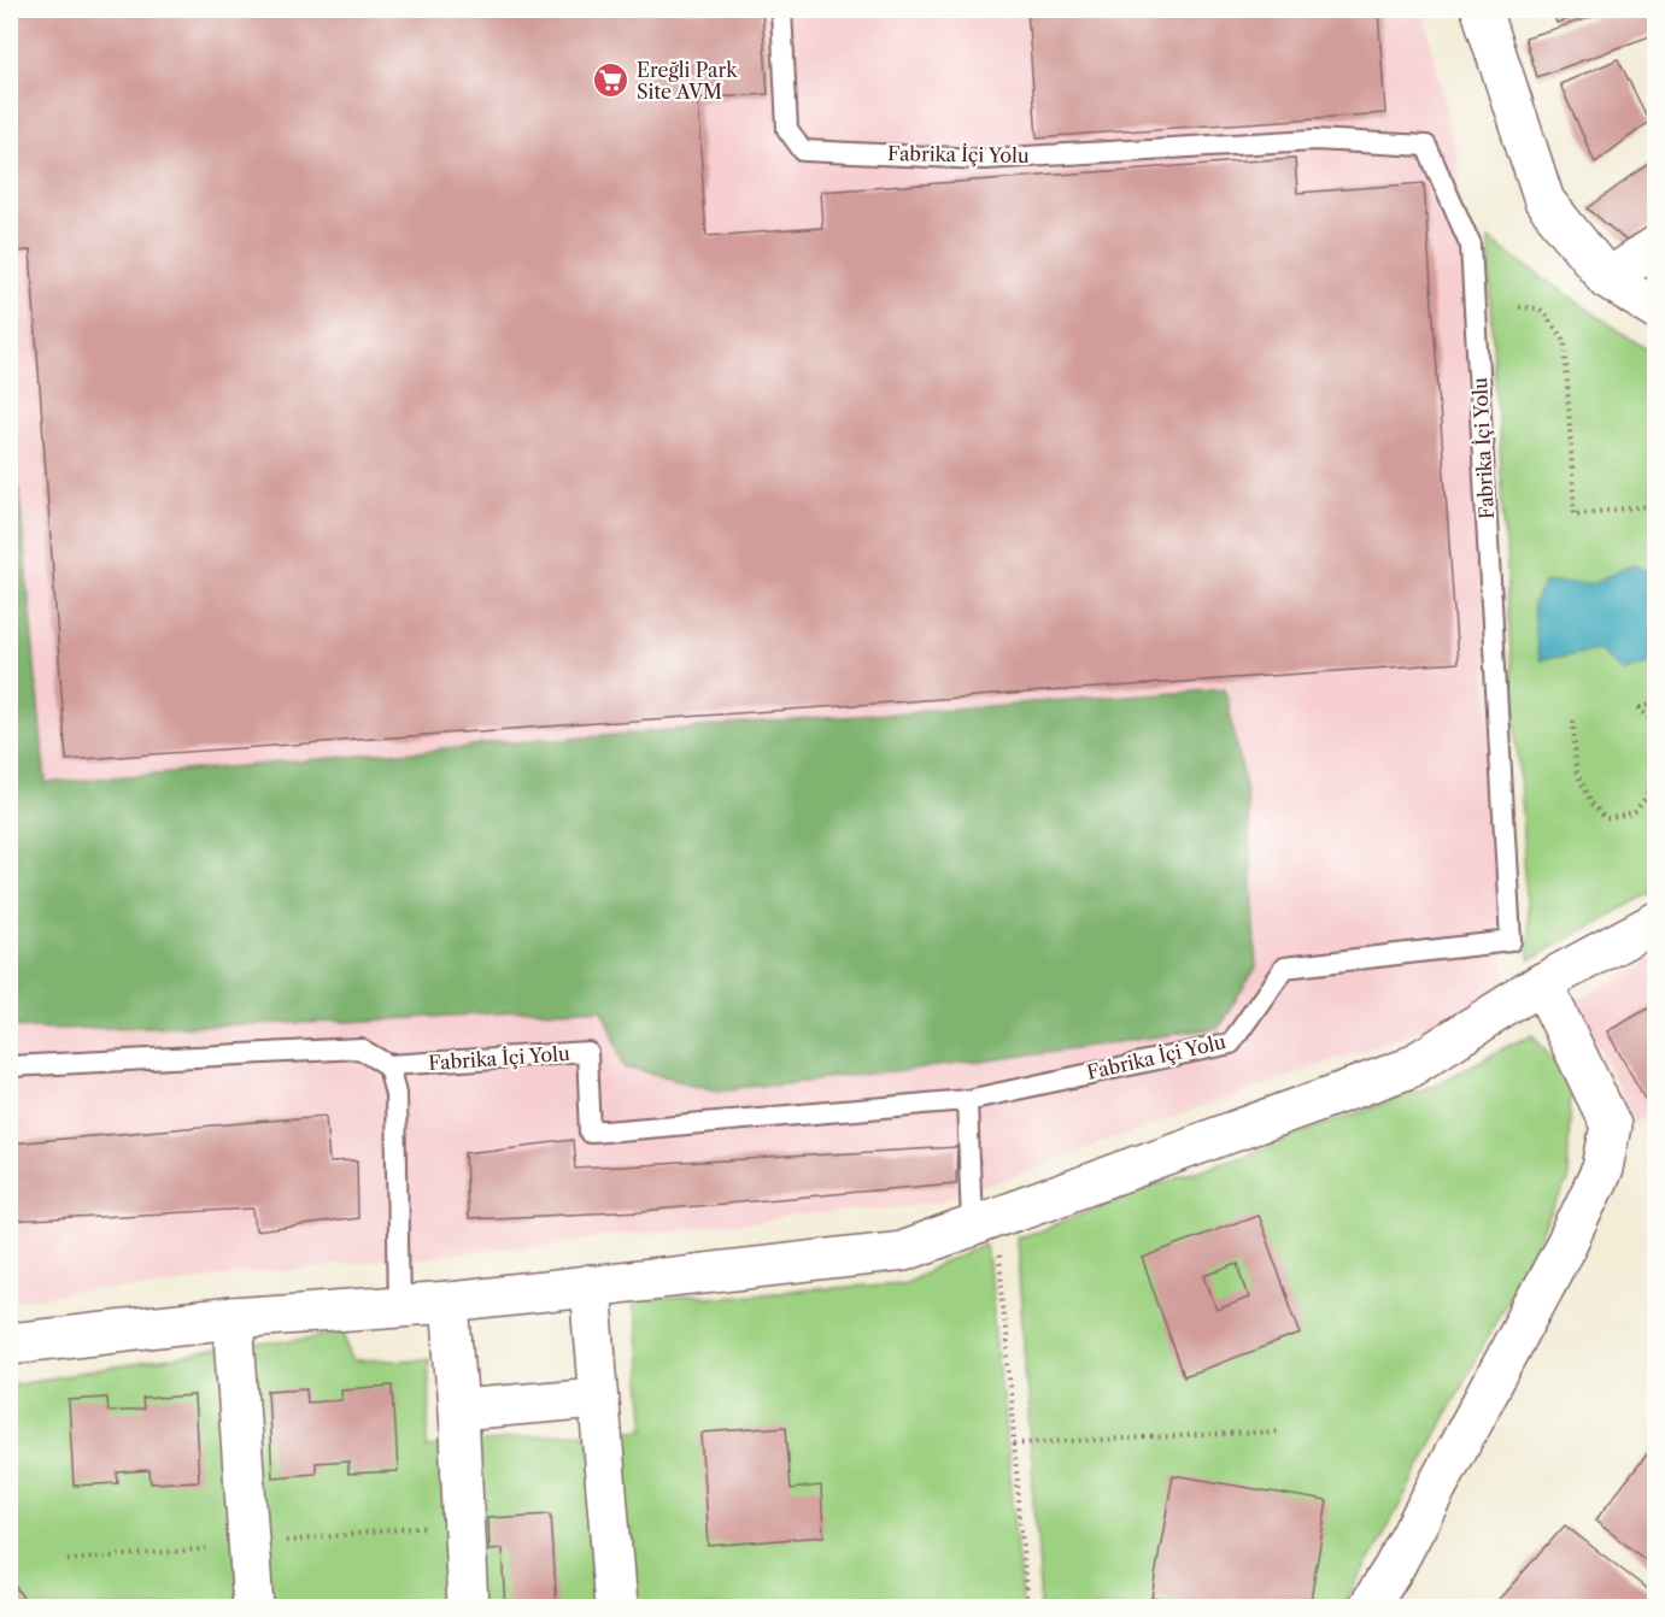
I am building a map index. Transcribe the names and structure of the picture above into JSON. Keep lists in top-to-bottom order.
{
  "streets": {
    "lane": ["Fabrika İçi Yolu"]
  },
  "places": {
    "supermarket": ["Ereğli Park Site AVM"]
  }
}
